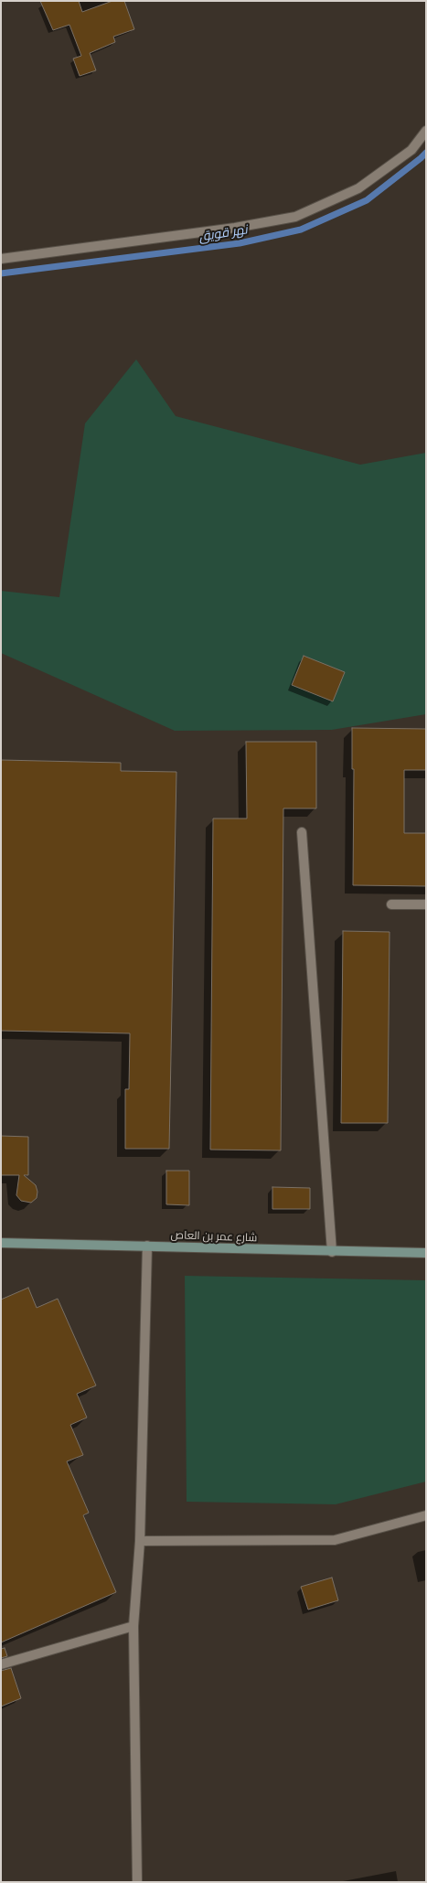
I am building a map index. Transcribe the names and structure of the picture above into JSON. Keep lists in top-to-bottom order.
{
  "streets": {
    "street": ["شارع عمر بن العاص"]
  },
  "water": ["نهر قويق"]
}
